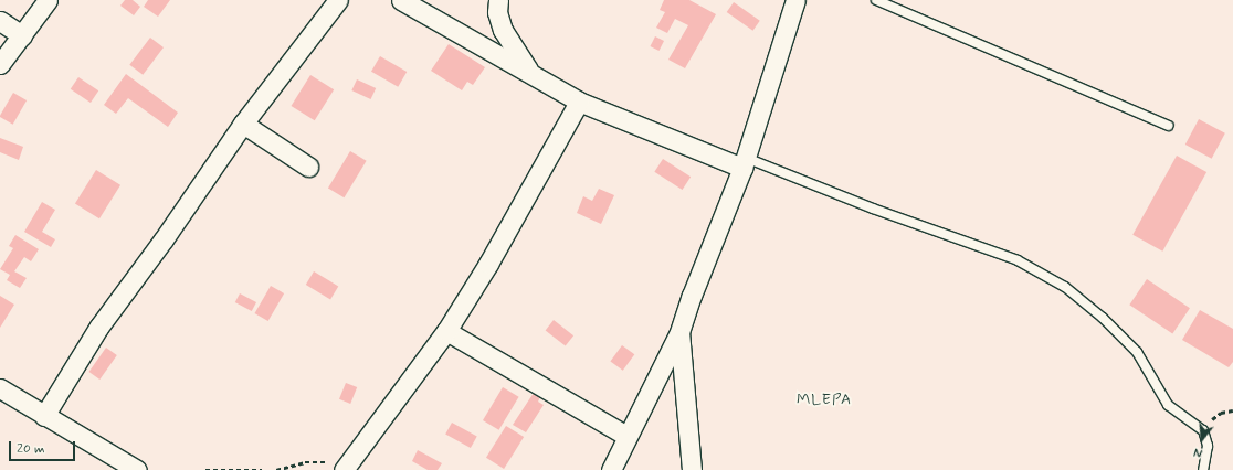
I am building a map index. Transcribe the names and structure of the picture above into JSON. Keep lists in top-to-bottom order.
{
  "districts": ["MLEPA"],
  "scale_bar": "20 m",
  "north": "bottom"
}
